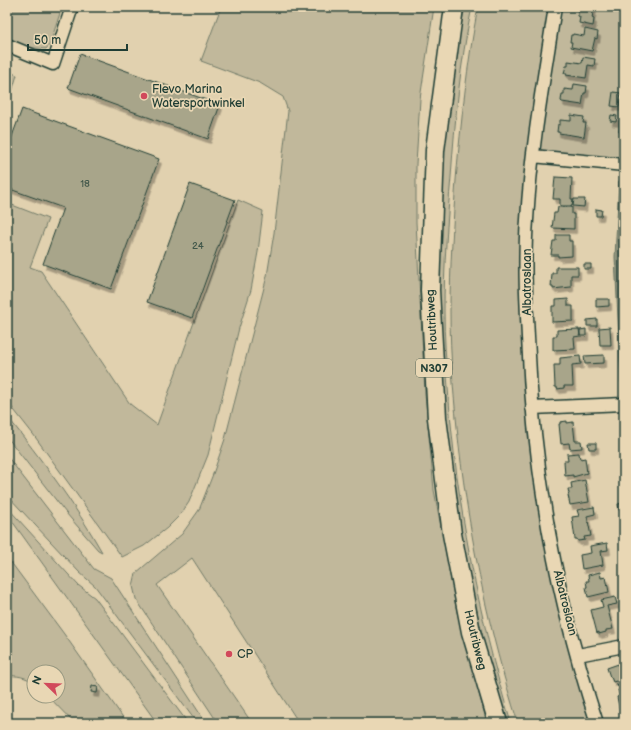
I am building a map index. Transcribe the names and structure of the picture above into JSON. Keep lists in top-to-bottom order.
{
  "streets": {
    "main road": ["Houtribweg", "N307"],
    "street": ["Albatroslaan"]
  },
  "places": ["Flevo Marina Watersportwinkel", "CP"],
  "house_numbers": ["18", "24"],
  "scale_bar": "50 m",
  "north": "top left"
}
